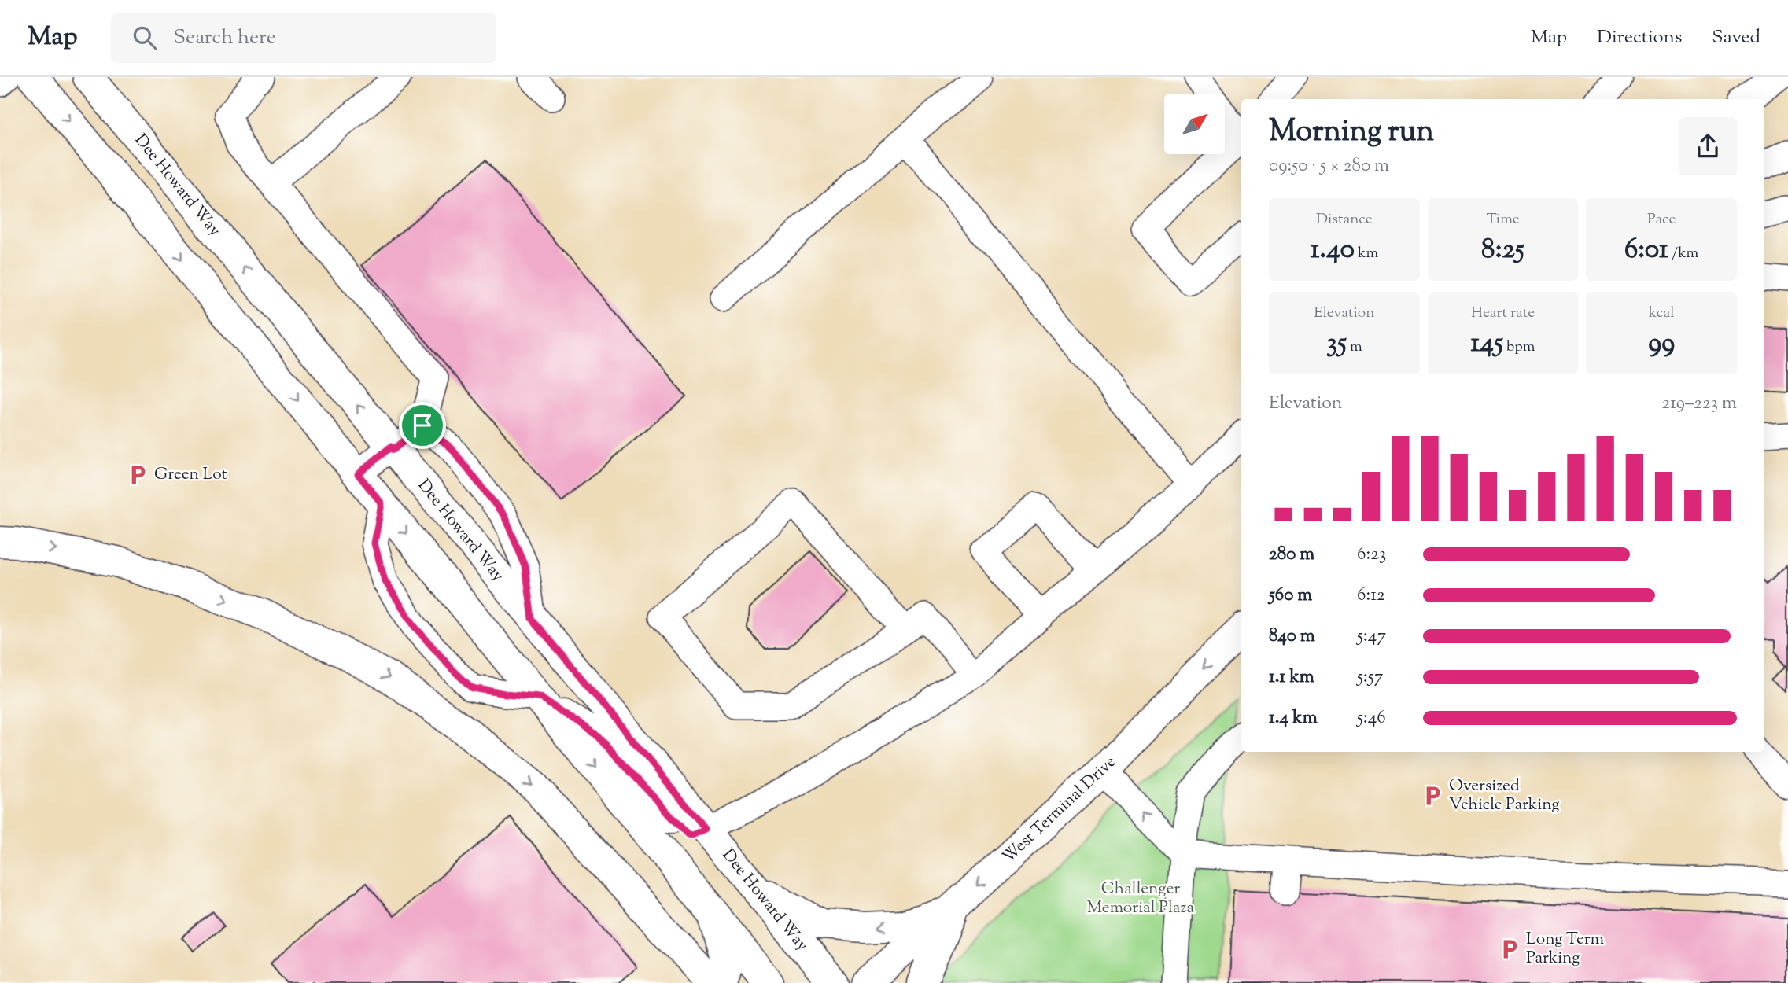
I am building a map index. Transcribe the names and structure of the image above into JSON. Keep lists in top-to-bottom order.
{
  "streets": {
    "main road": ["Dee Howard Way", "West Terminal Drive"]
  },
  "one_way": ["West Terminal Drive"],
  "parks": ["Challenger Memorial Plaza"],
  "places": {
    "parking": ["Green Lot", "Oversized Vehicle Parking", "Long Term Parking"]
  },
  "north": "top right",
  "page": {
    "header": "Map",
    "search": "Search here",
    "nav": ["Map", "Directions", "Saved"],
    "heading": ["Morning run", "09:50 · 5 × 280 m"],
    "stats": [
      ["Distance", "1.40 km"],
      ["Time", "8:25"],
      ["Pace", "6:01 /km"],
      ["Elevation", "35 m"],
      ["Heart rate", "145 bpm"],
      ["kcal", "99"]
    ],
    "chart": ["Elevation", "219–223 m"],
    "list": [
      {
        "name": "280 m",
        "note": "6:23"
      },
      {
        "name": "560 m",
        "note": "6:12"
      },
      {
        "name": "840 m",
        "note": "5:47"
      },
      {
        "name": "1.1 km",
        "note": "5:57"
      },
      {
        "name": "1.4 km",
        "note": "5:46"
      }
    ]
  }
}
